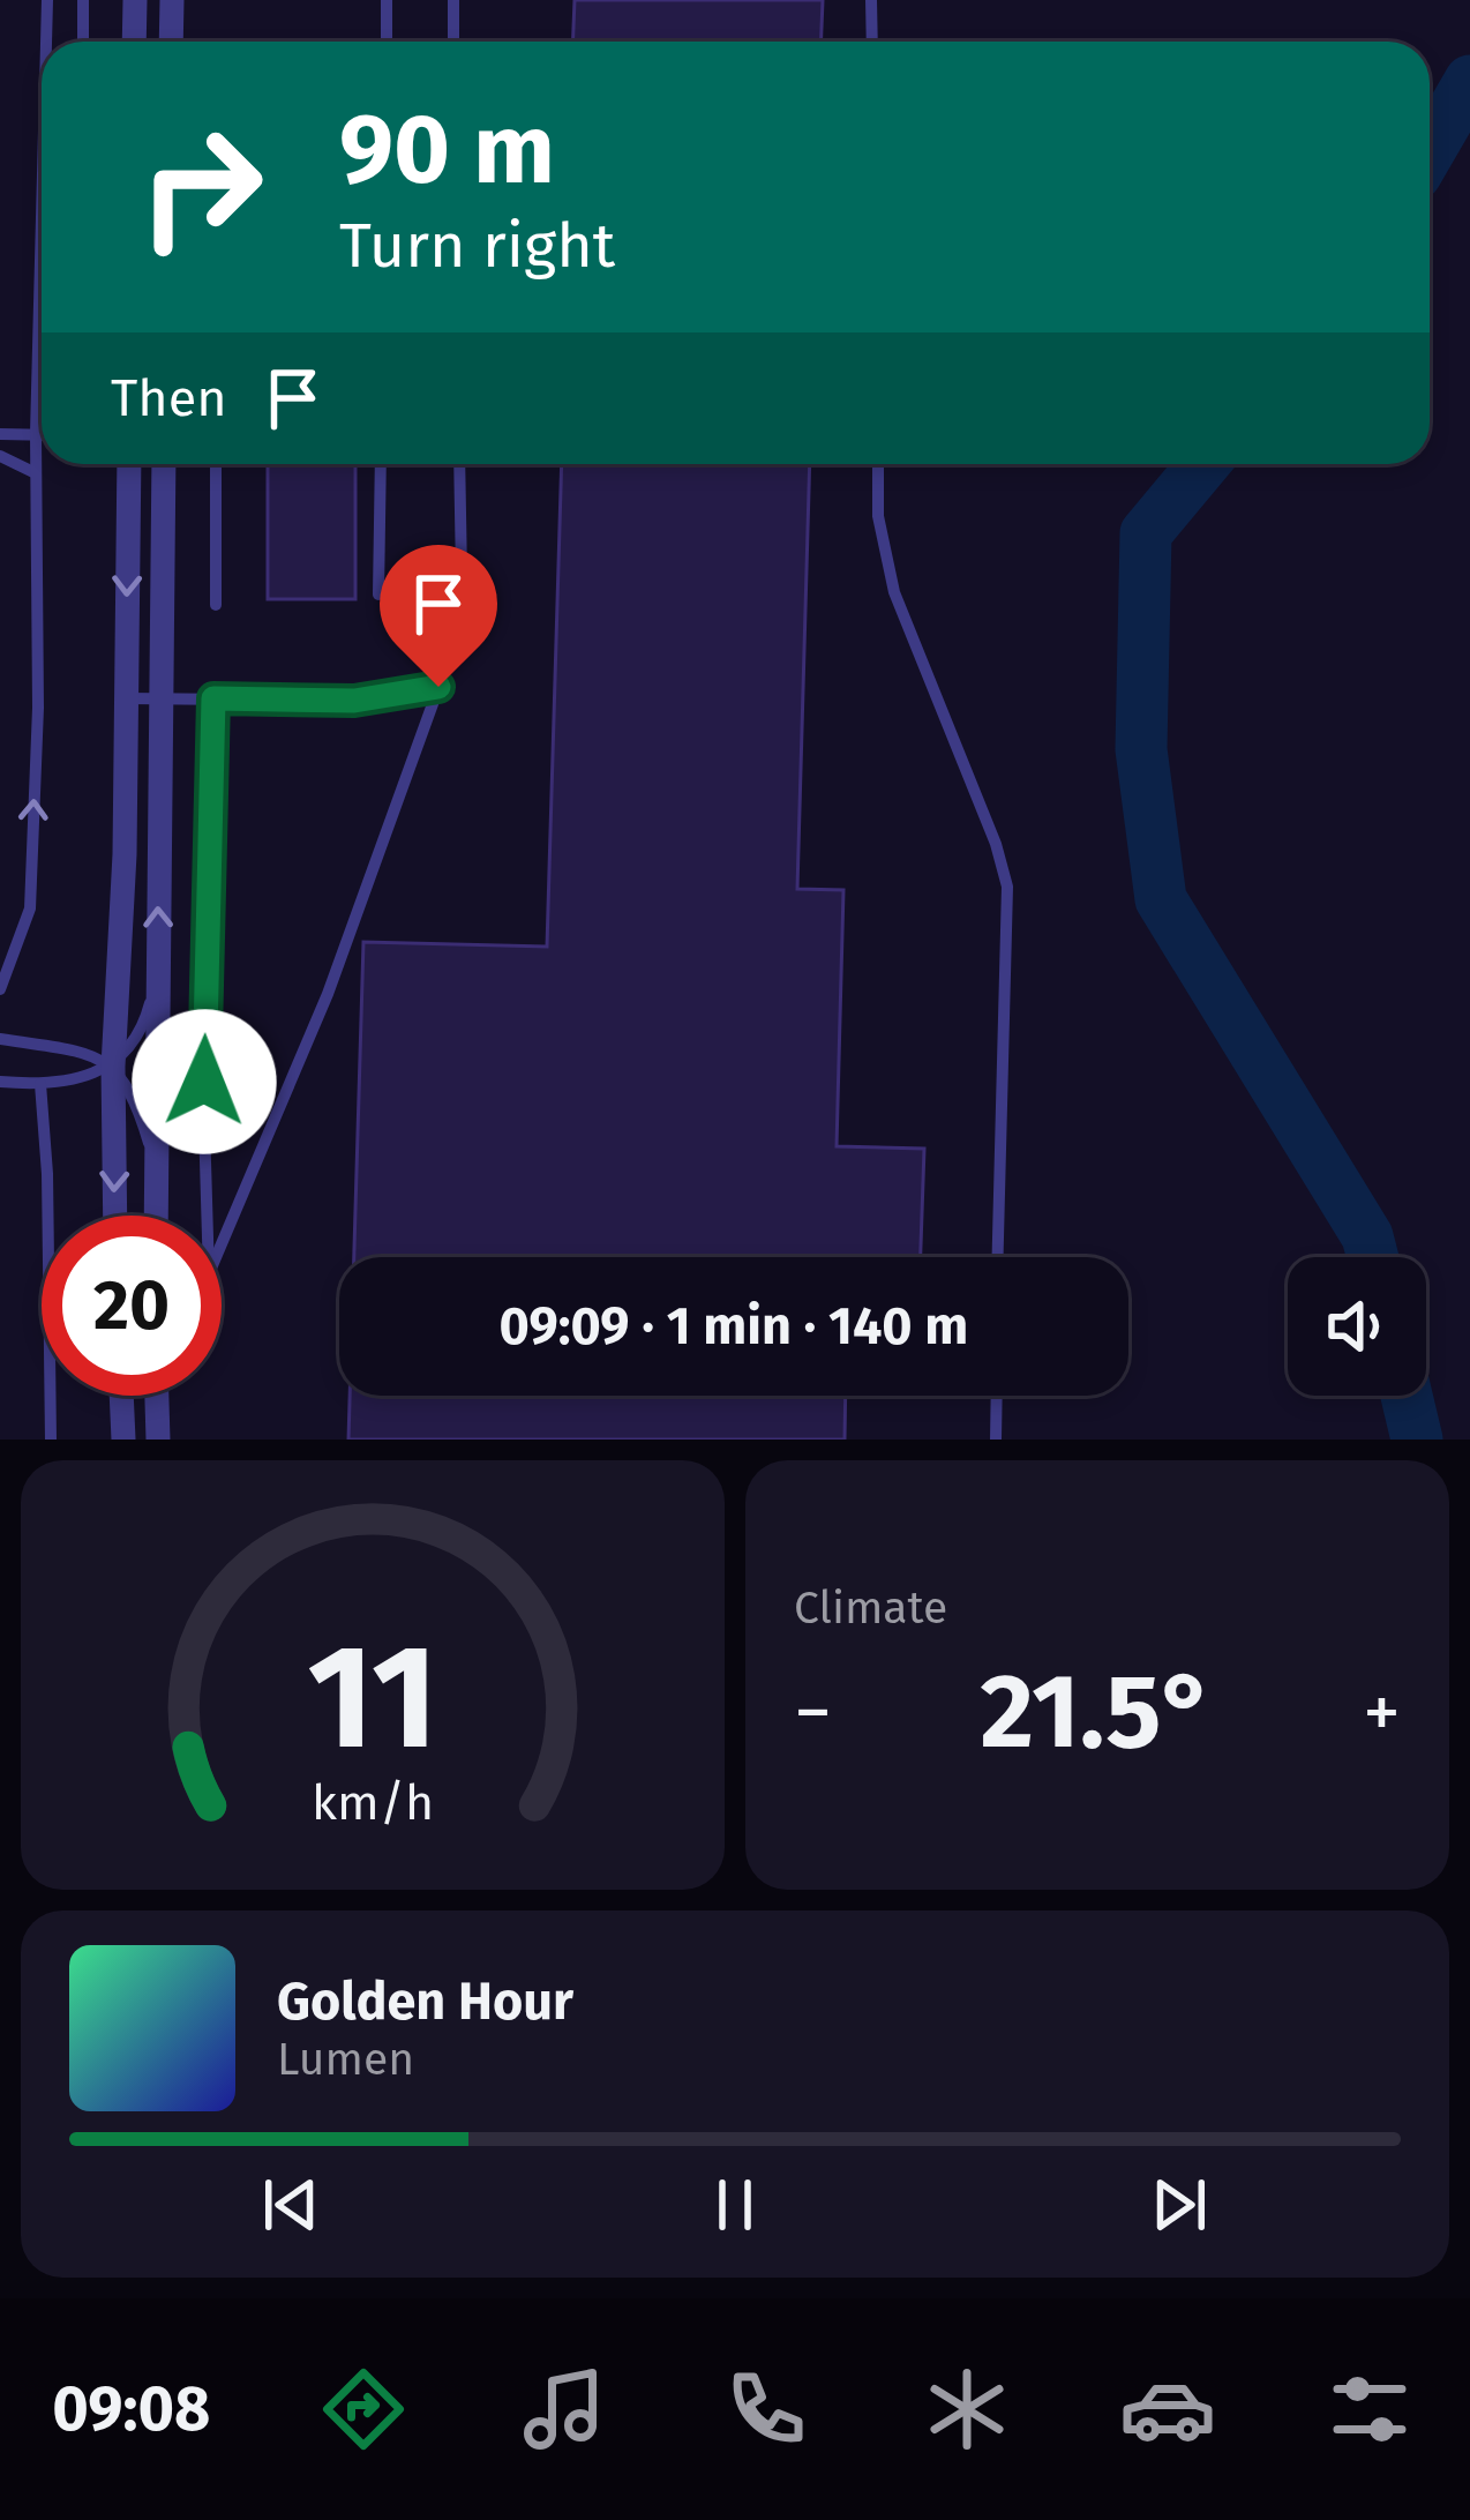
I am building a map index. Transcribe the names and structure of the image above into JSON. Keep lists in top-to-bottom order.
{
  "page": {
    "turn": ["90 m", "Turn right"],
    "then": "Then",
    "limit": "20",
    "trip": "09:09 · 1 min · 140 m",
    "tile": "Climate",
    "heat": ["−", "21.5°", "+"],
    "song": ["Golden Hour", "Lumen"],
    "tabs": "09:08",
    "gauge": ["11", "km/h"]
  }
}
